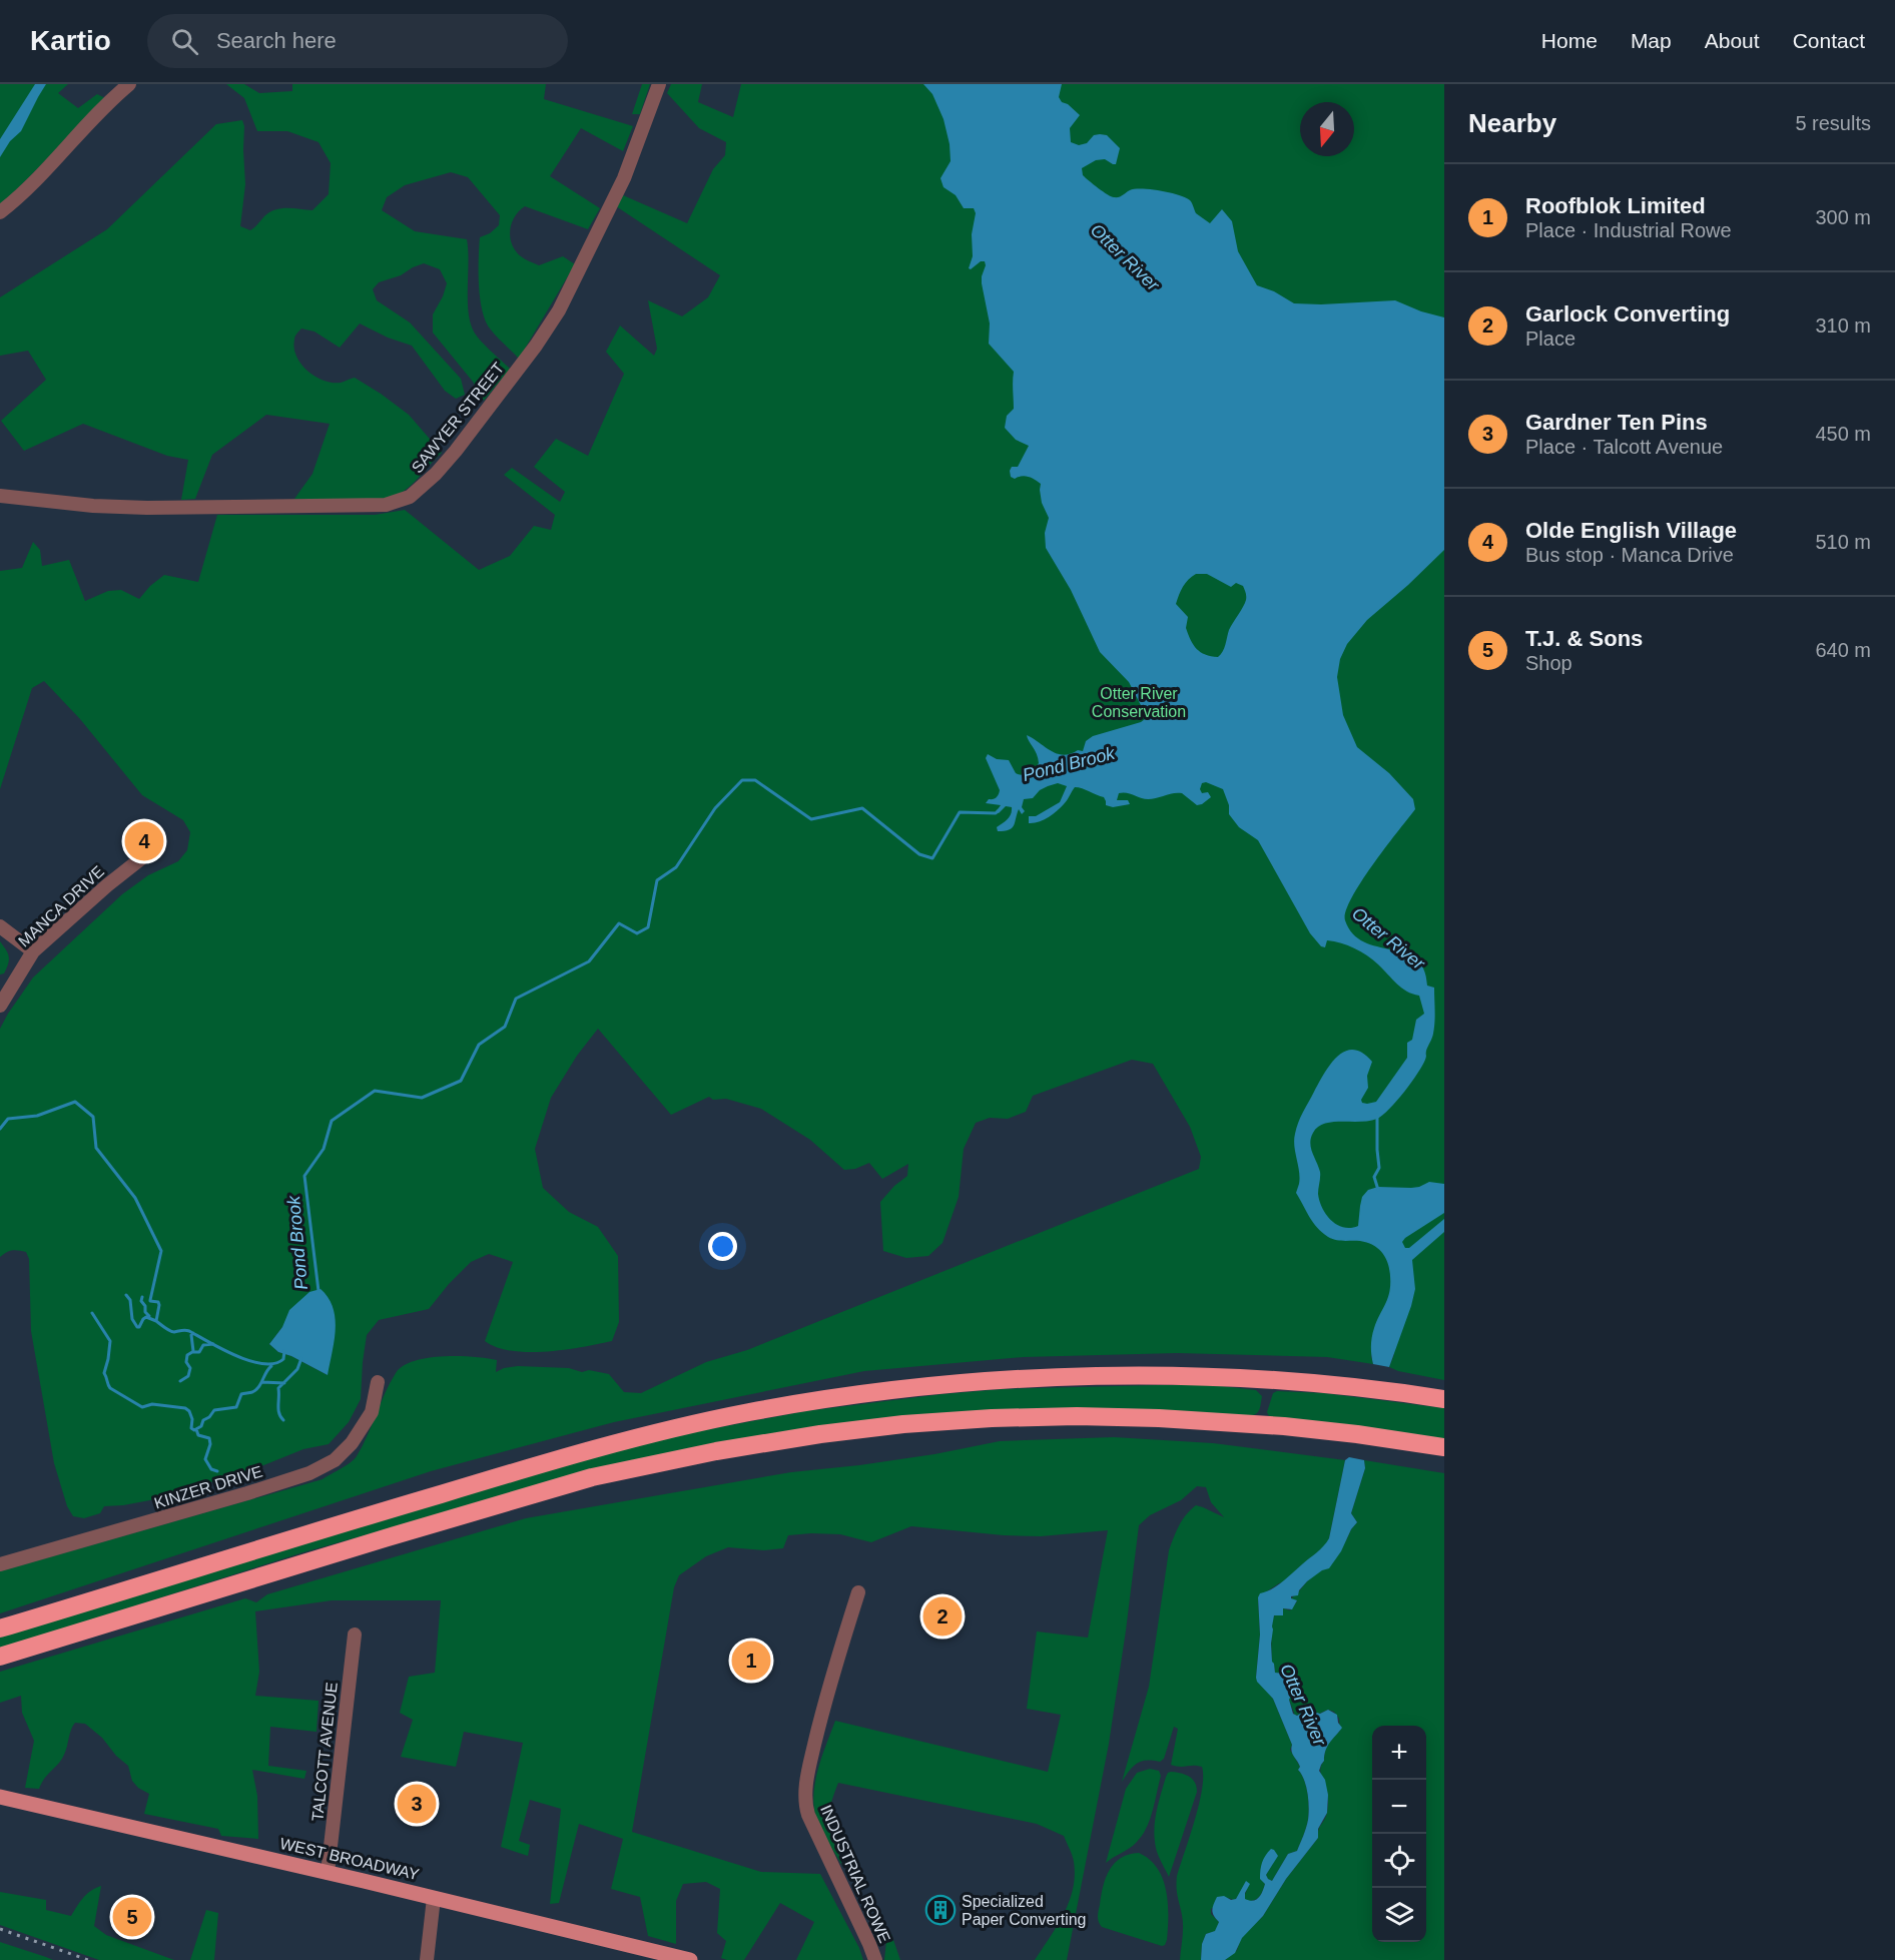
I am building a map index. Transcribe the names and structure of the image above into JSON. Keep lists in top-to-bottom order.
{
  "streets": {
    "main road": ["WEST BROADWAY"],
    "street": [
      "SAWYER STREET",
      "MANCA DRIVE",
      "KINZER DRIVE",
      "TALCOTT AVENUE",
      "INDUSTRIAL ROWE"
    ]
  },
  "crossings": [
    ["TALCOTT AVENUE", "WEST BROADWAY"]
  ],
  "water": ["Otter River", "Pond Brook"],
  "parks": ["Otter River Conservation"],
  "places": {
    "building": ["Specialized Paper Converting"]
  },
  "north": "bottom",
  "page": {
    "header": "Kartio",
    "search": "Search here",
    "nav": [
      "Home",
      "Map",
      "About",
      "Contact"
    ],
    "heading": ["Nearby", "5 results"],
    "list": [
      {
        "mark": "1",
        "name": "Roofblok Limited",
        "note": "Place · Industrial Rowe",
        "value": "300 m"
      },
      {
        "mark": "2",
        "name": "Garlock Converting",
        "note": "Place",
        "value": "310 m"
      },
      {
        "mark": "3",
        "name": "Gardner Ten Pins",
        "note": "Place · Talcott Avenue",
        "value": "450 m"
      },
      {
        "mark": "4",
        "name": "Olde English Village",
        "note": "Bus stop · Manca Drive",
        "value": "510 m"
      },
      {
        "mark": "5",
        "name": "T.J. & Sons",
        "note": "Shop",
        "value": "640 m"
      }
    ],
    "pins": [
      "4",
      "2",
      "1",
      "3",
      "5"
    ],
    "map_buttons": ["+", "−"]
  }
}
